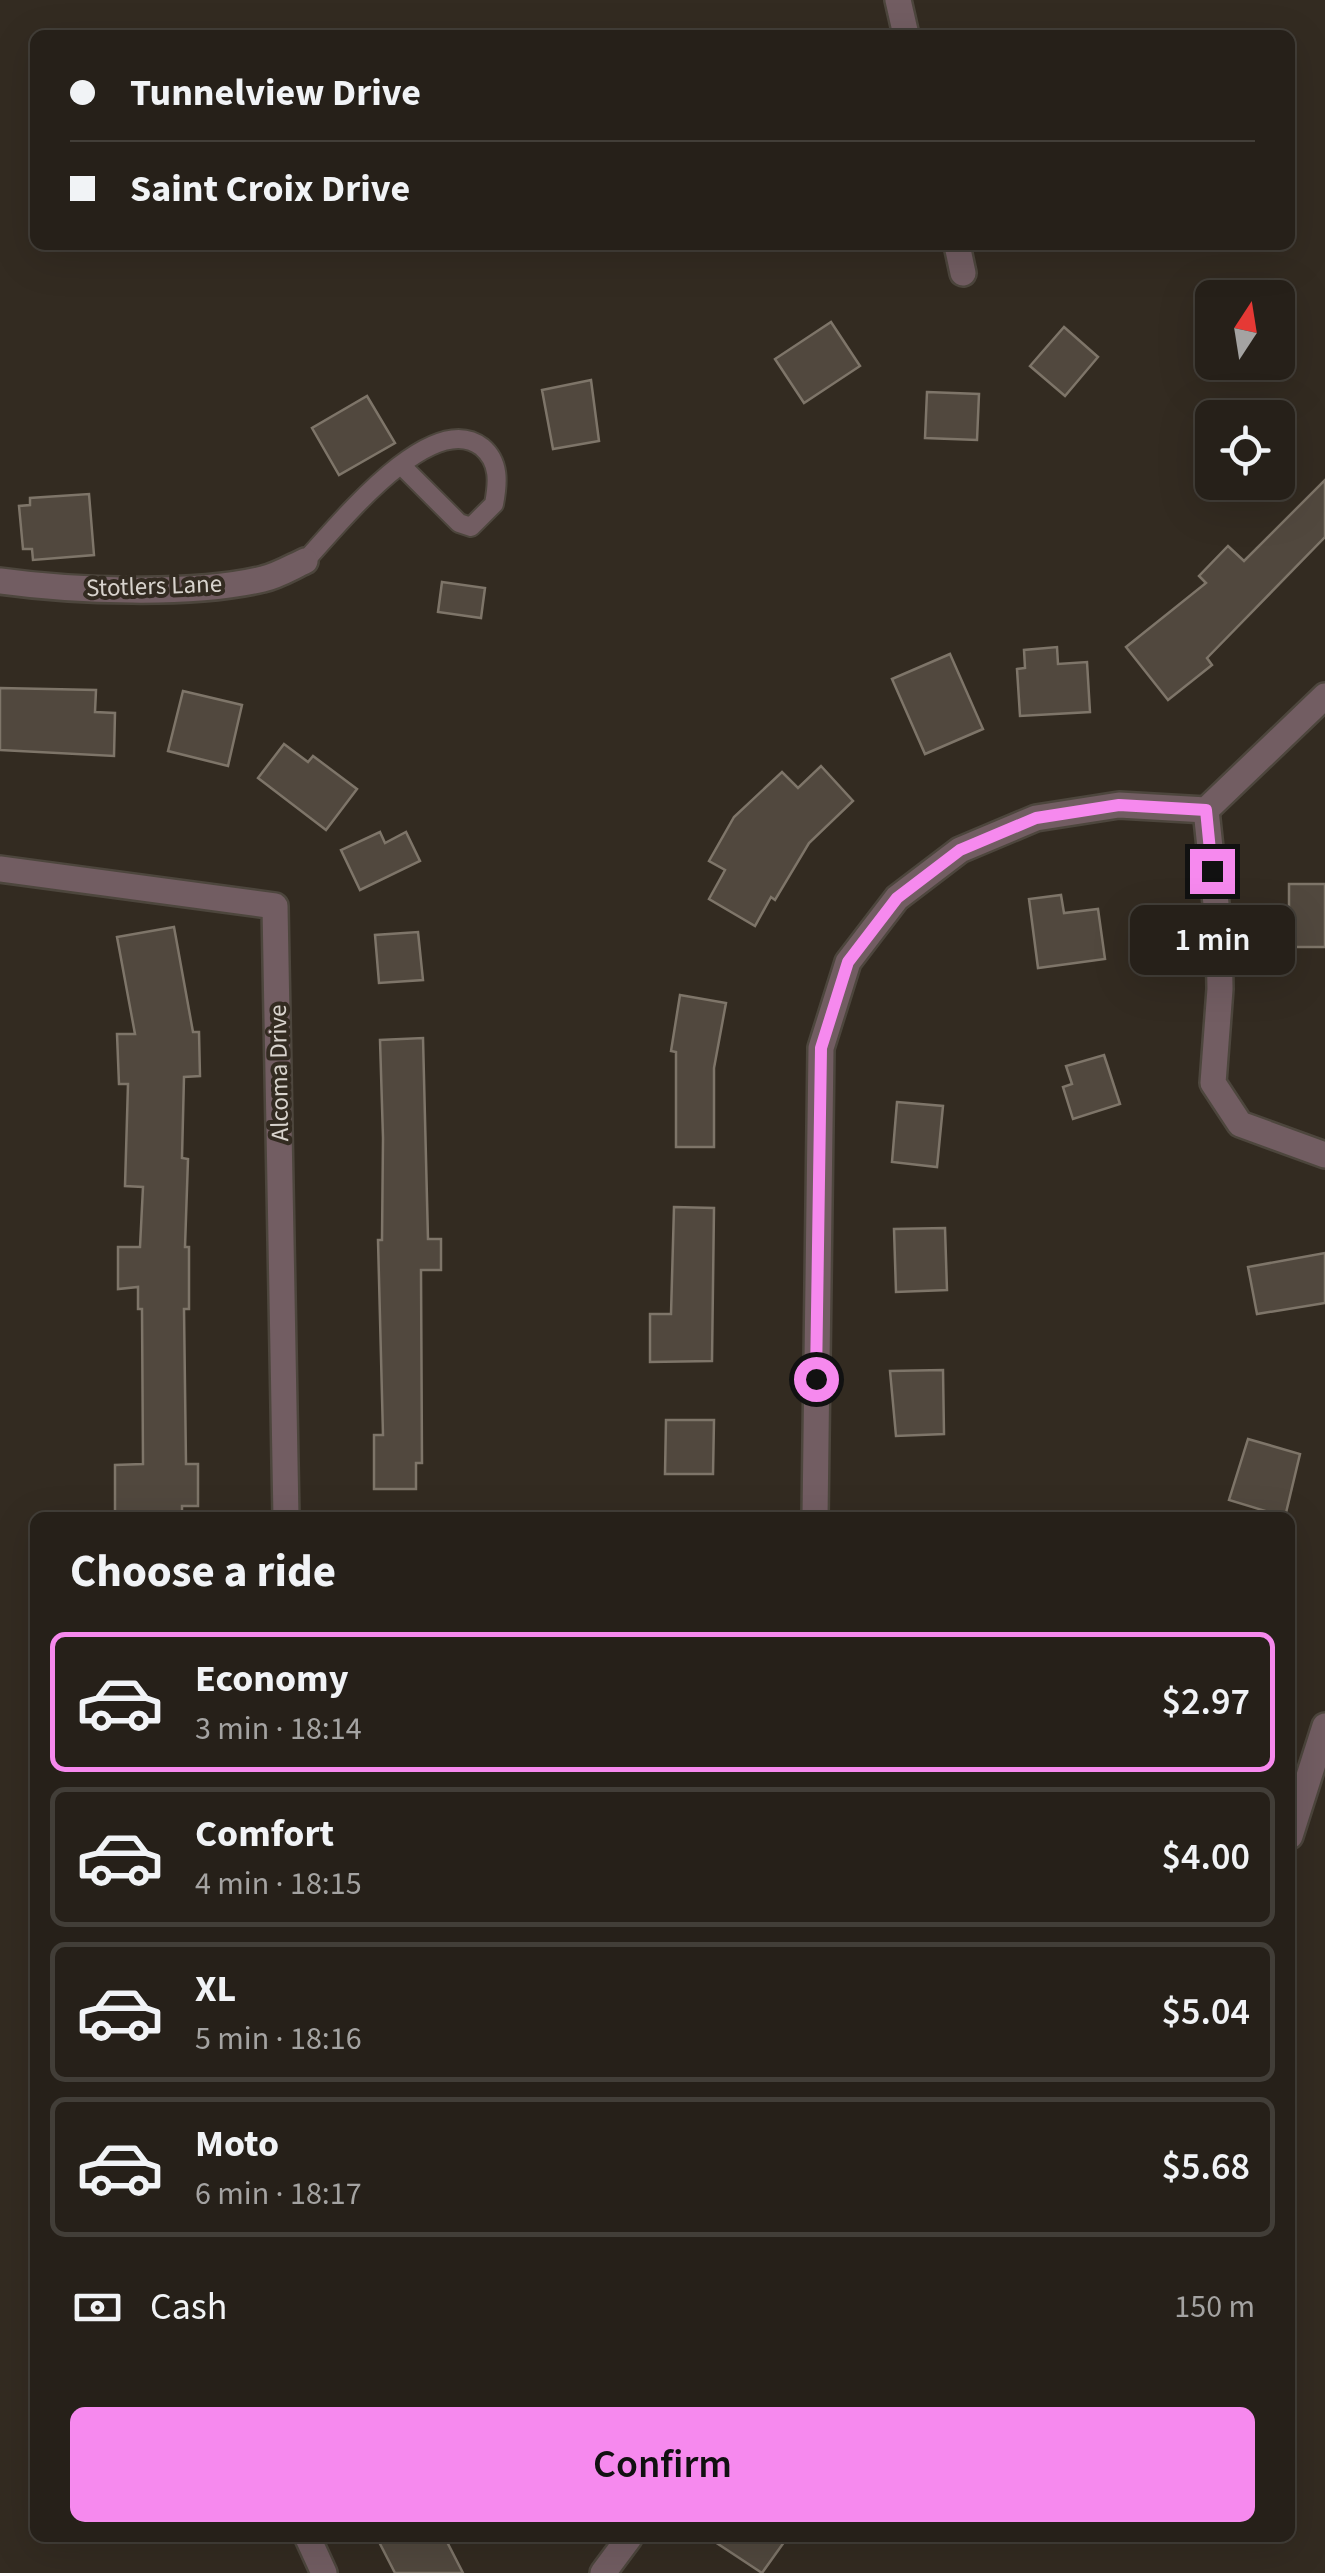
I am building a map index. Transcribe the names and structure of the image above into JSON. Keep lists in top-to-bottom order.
{
  "streets": {
    "street": ["Stotlers Lane", "Alcoma Drive"]
  },
  "north": "top",
  "page": {
    "banner": ["Tunnelview Drive", "Saint Croix Drive"],
    "bubble": "1 min",
    "heading": "Choose a ride",
    "list": [
      {
        "name": "Economy",
        "note": "3 min · 18:14",
        "value": "$2.97"
      },
      {
        "name": "Comfort",
        "note": "4 min · 18:15",
        "value": "$4.00"
      },
      {
        "name": "XL",
        "note": "5 min · 18:16",
        "value": "$5.04"
      },
      {
        "name": "Moto",
        "note": "6 min · 18:17",
        "value": "$5.68"
      }
    ],
    "pay": ["Cash", "150 m"],
    "buttons": "Confirm"
  }
}
